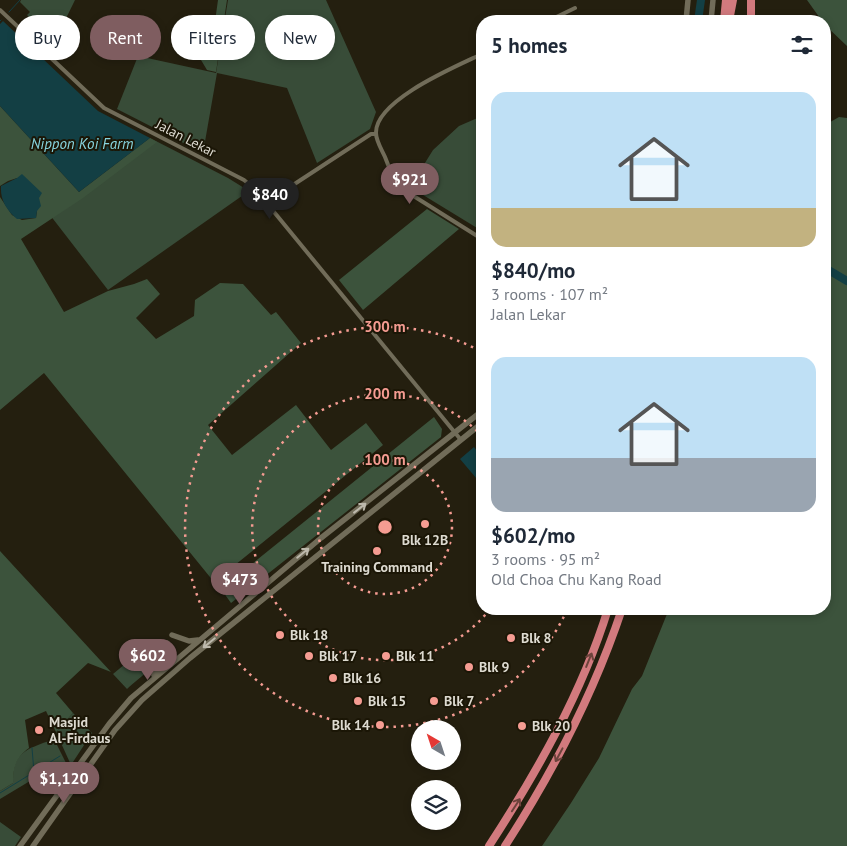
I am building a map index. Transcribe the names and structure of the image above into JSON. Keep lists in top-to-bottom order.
{
  "streets": {
    "street": ["Jalan Lekar"]
  },
  "water": ["Nippon Koi Farm"],
  "places": [
    "Blk 12B",
    "Training Command",
    "Blk 18",
    "Blk 8",
    "Blk 17",
    "Blk 11",
    "Blk 9",
    "Blk 16",
    "Blk 15",
    "Blk 7",
    "Blk 14",
    "Blk 20",
    "Masjid Al-Firdaus"
  ],
  "north": "top left",
  "page": {
    "chip": [
      "Buy",
      "Rent",
      "Filters",
      "New"
    ],
    "heading": "5 homes",
    "list": [
      {
        "name": "$840/mo",
        "note": "3 rooms · 107 m² · Jalan Lekar"
      },
      {
        "name": "$602/mo",
        "note": "3 rooms · 95 m² · Old Choa Chu Kang Road"
      }
    ],
    "price": [
      "$921",
      "$840",
      "$473",
      "$602",
      "$1,120"
    ]
  },
  "rings": ["300 m", "200 m", "100 m"]
}
